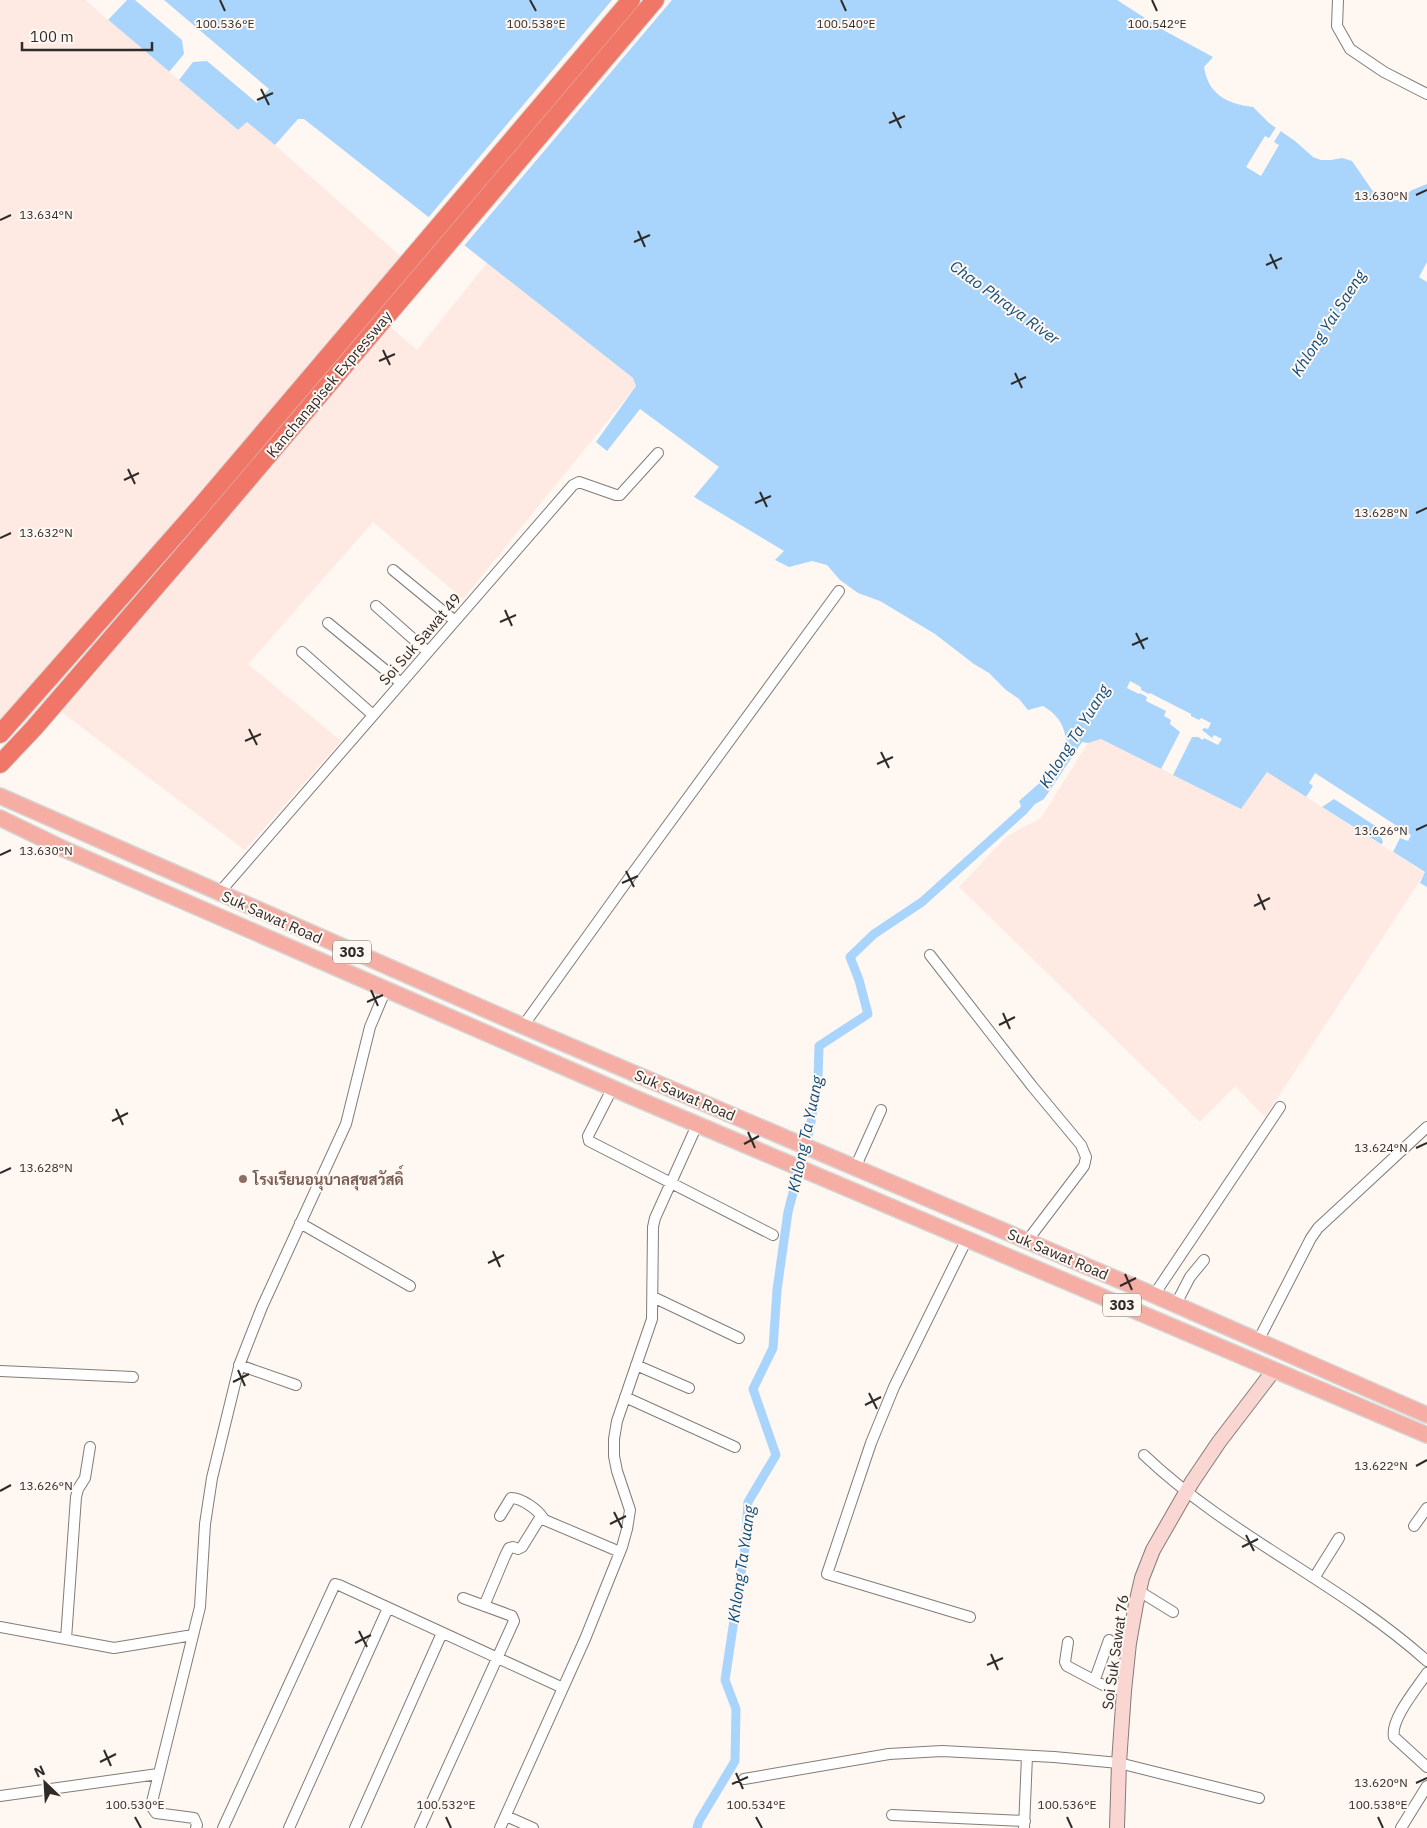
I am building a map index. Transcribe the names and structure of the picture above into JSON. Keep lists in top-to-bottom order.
{
  "streets": {
    "highway": ["Kanchanapisek Expressway"],
    "main road": ["Suk Sawat Road", "303"],
    "street": ["Soi Suk Sawat 49", "Soi Suk Sawat 76"]
  },
  "crossings": [
    ["Soi Suk Sawat 49", "Suk Sawat Road"],
    ["Suk Sawat Road", "Soi Suk Sawat 76"]
  ],
  "water": ["Chao Phraya River", "Khlong Yai Saeng", "Khlong Ta Yuang"],
  "places": ["โรงเรียนอนุบาลสุขสวัสดิ์"],
  "scale_bar": "100 m",
  "north": "top left",
  "coordinates": [
    "100.536°E",
    "100.538°E",
    "100.542°E",
    "100.540°E",
    "13.630°N",
    "13.634°N",
    "13.628°N",
    "13.632°N",
    "13.626°N",
    "13.624°N",
    "13.622°N",
    "13.620°N",
    "100.530°E",
    "100.532°E",
    "100.534°E"
  ]
}
